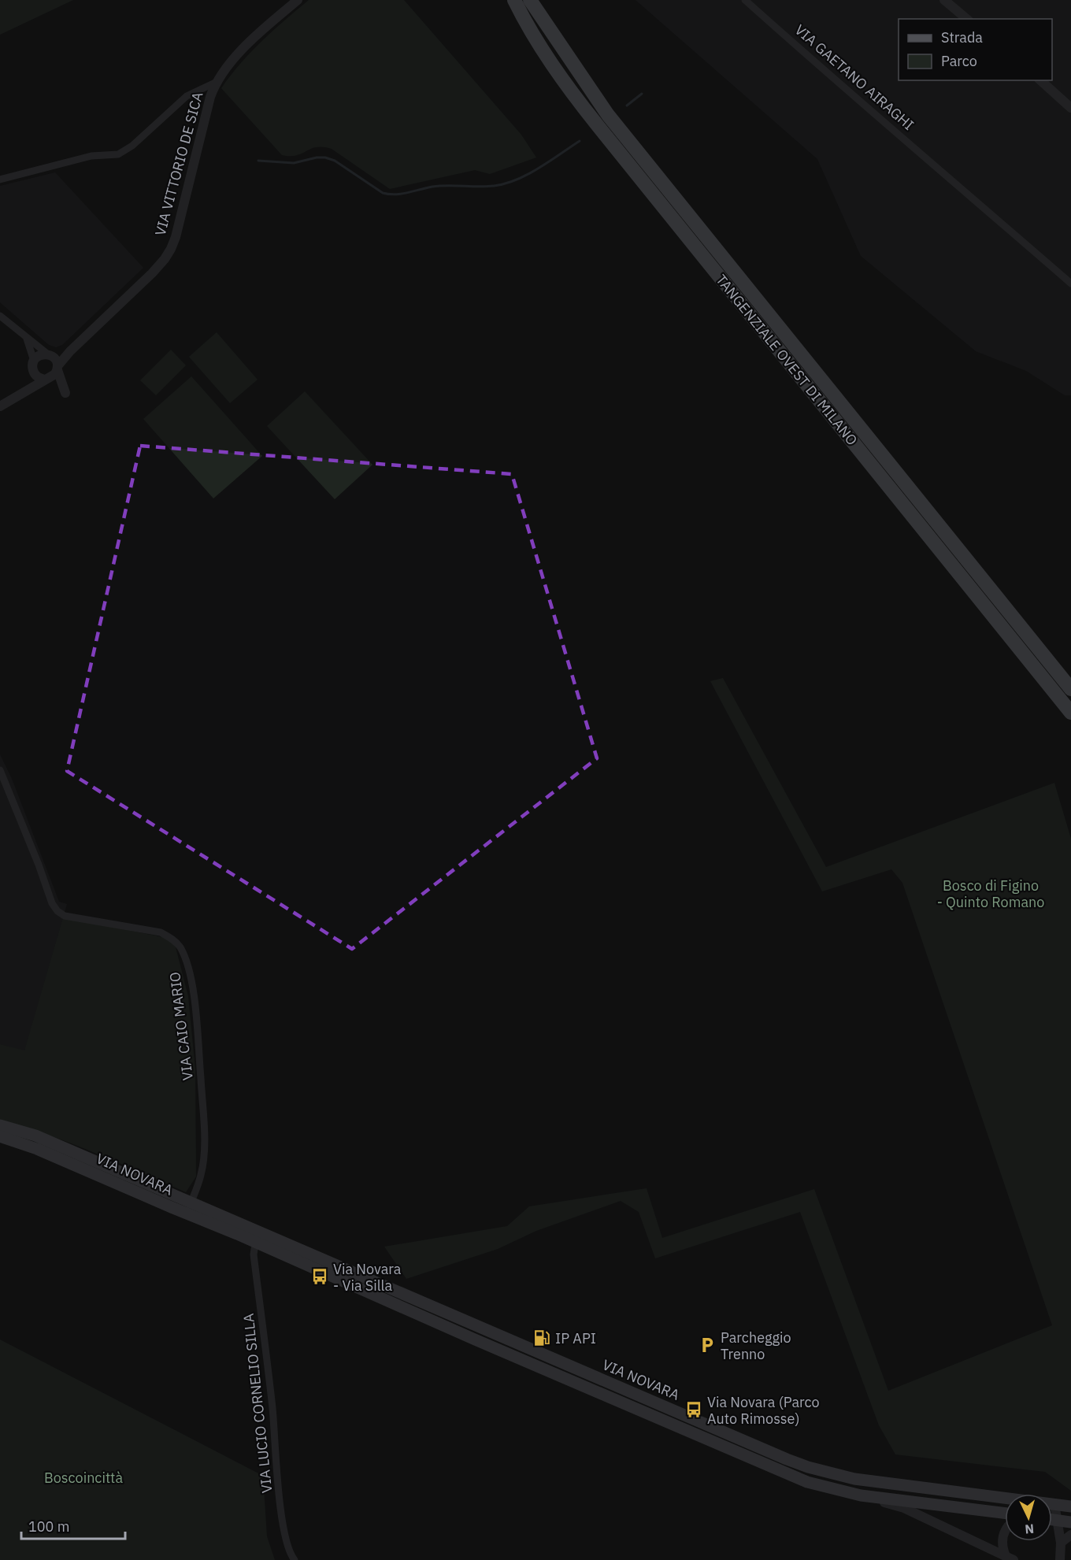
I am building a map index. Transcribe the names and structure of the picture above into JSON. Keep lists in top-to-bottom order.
{
  "streets": {
    "highway": ["TANGENZIALE OVEST DI MILANO"],
    "main road": ["VIA NOVARA"],
    "street": [
      "VIA GAETANO AIRAGHI",
      "VIA VITTORIO DE SICA",
      "VIA CAIO MARIO",
      "VIA LUCIO CORNELIO SILLA"
    ]
  },
  "crossings": [
    ["VIA CAIO MARIO", "VIA NOVARA"],
    ["VIA NOVARA", "VIA LUCIO CORNELIO SILLA"]
  ],
  "parks": ["Bosco di Figino - Quinto Romano", "Boscoincittà"],
  "places": {
    "bus stop": ["Via Novara - Via Silla", "Via Novara (Parco Auto Rimosse)"],
    "fuel station": ["IP API"],
    "parking": ["Parcheggio Trenno"]
  },
  "legend": ["Strada", "Parco"],
  "scale_bar": "100 m",
  "north": "bottom"
}
